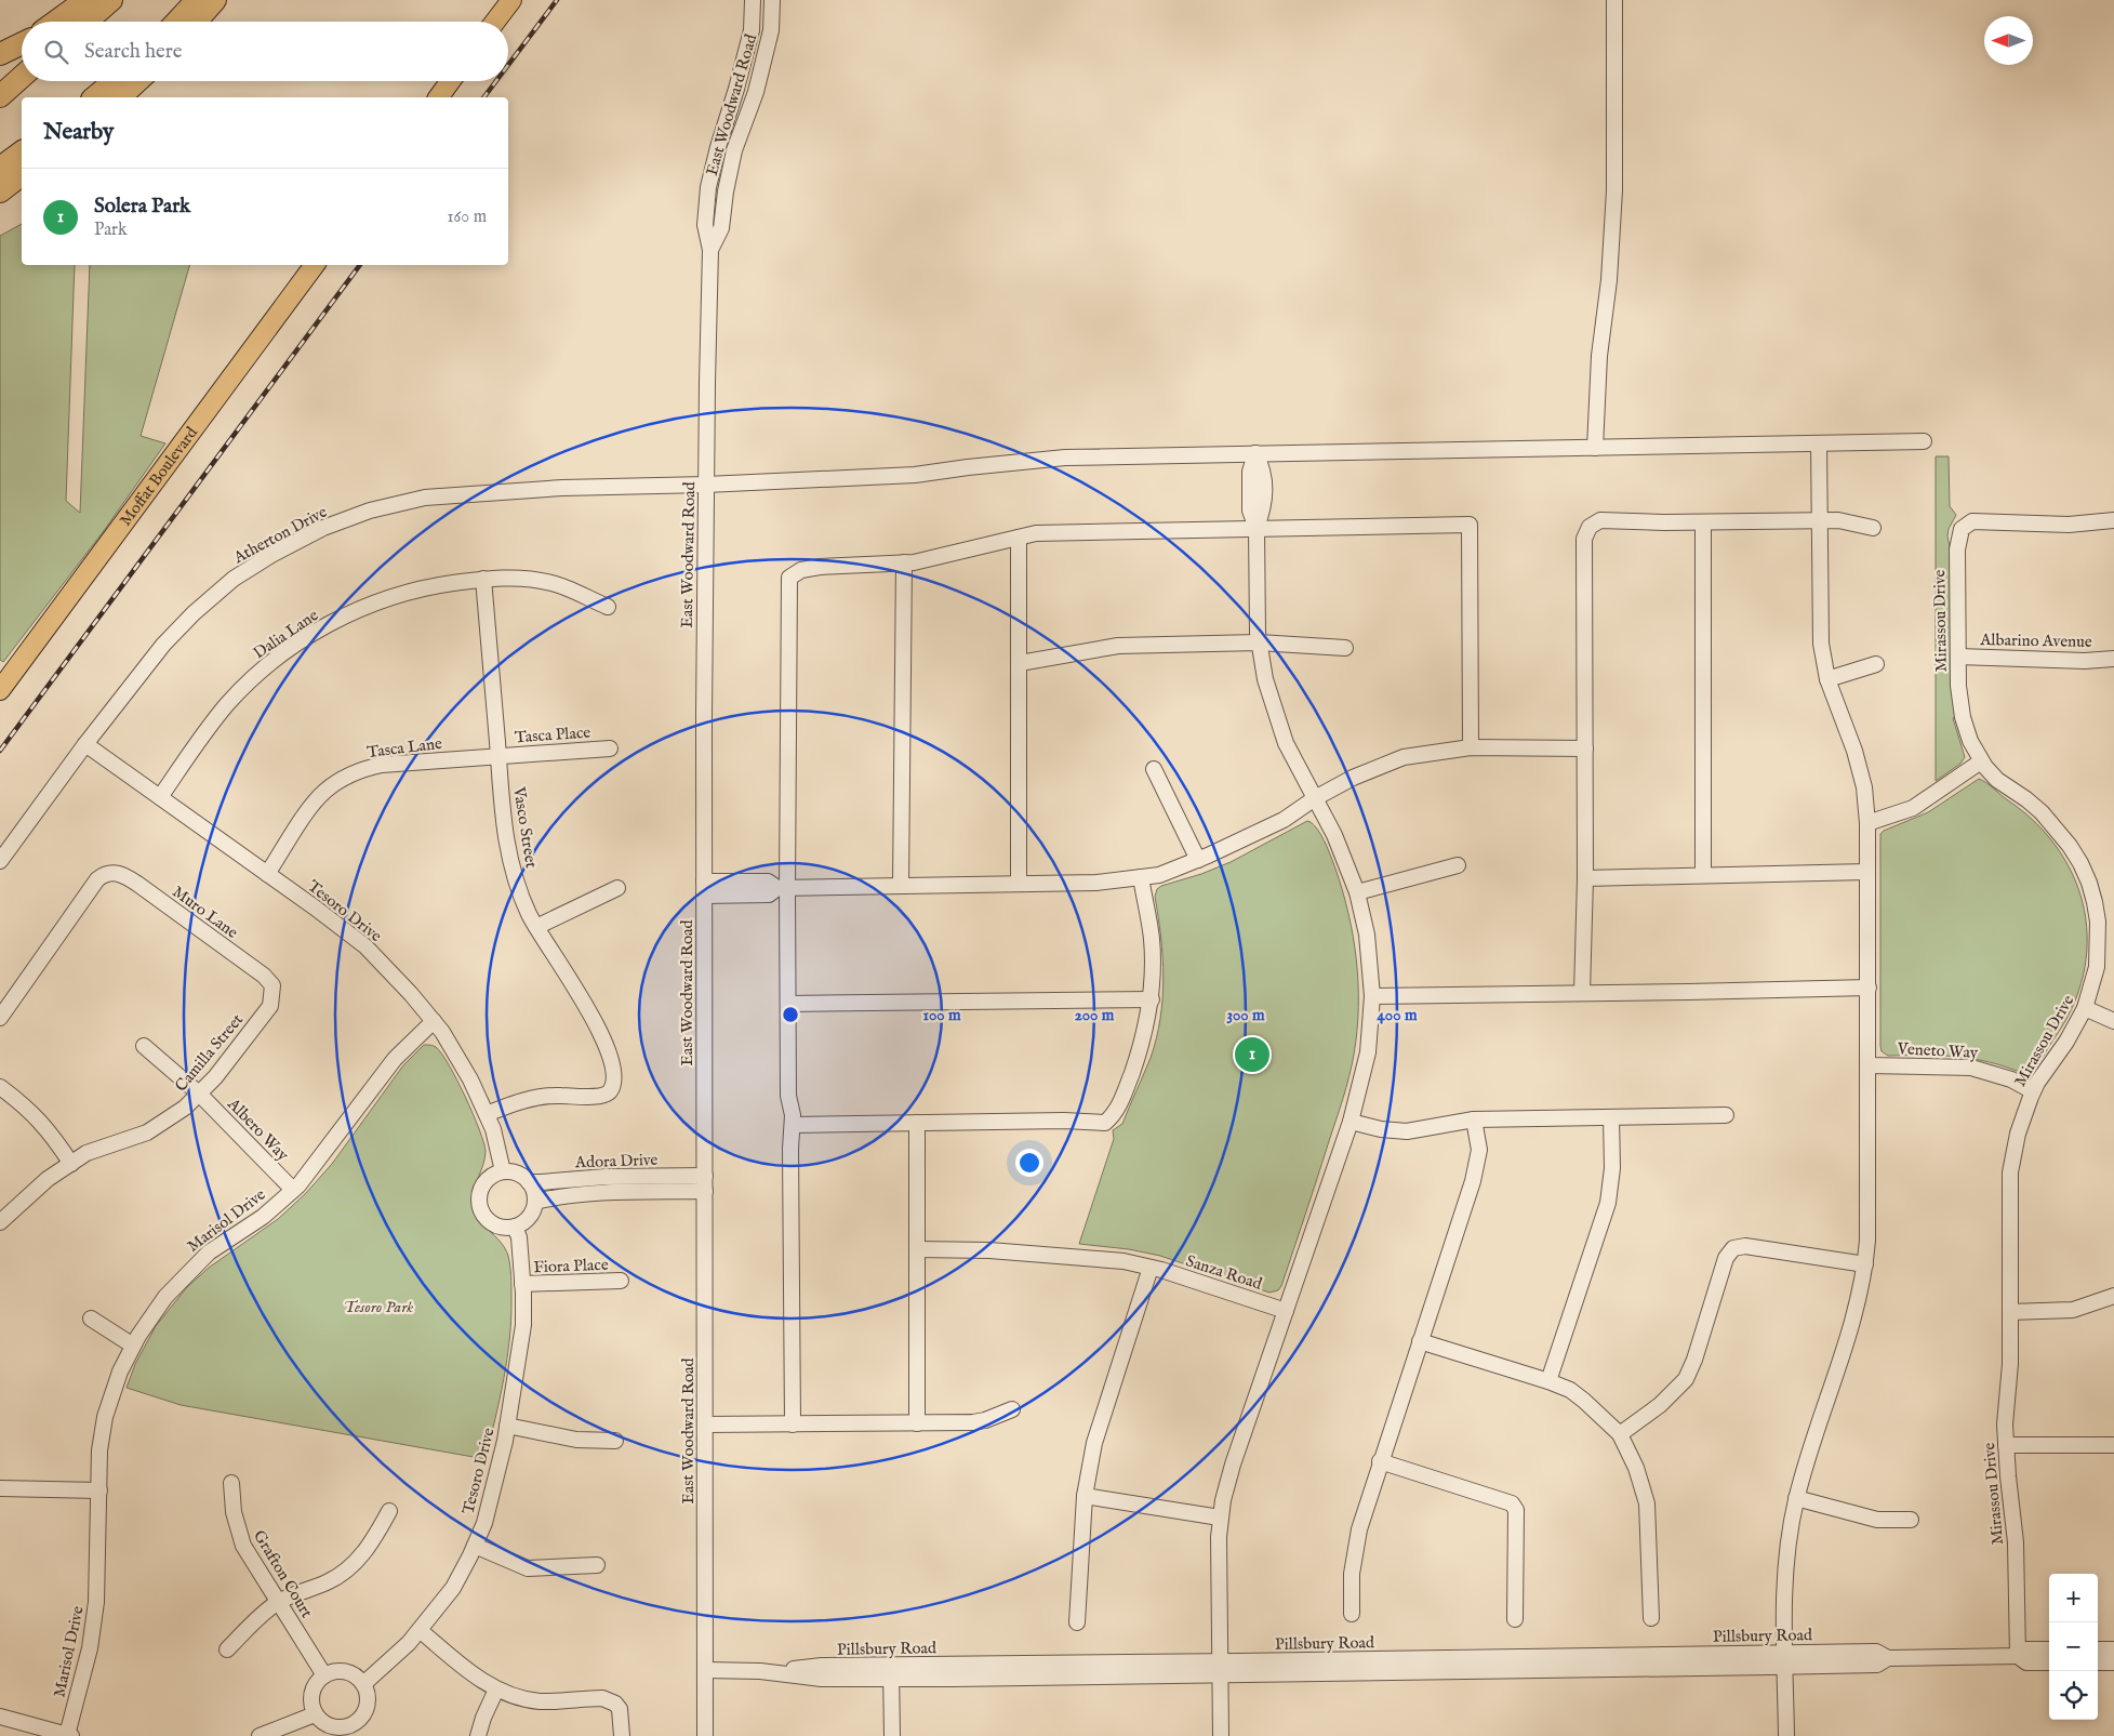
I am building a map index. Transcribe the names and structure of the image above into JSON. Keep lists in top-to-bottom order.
{
  "streets": {
    "main road": ["Moffat Boulevard"],
    "street": [
      "East Woodward Road",
      "Atherton Drive",
      "Mirassou Drive",
      "Dalia Lane",
      "Albarino Avenue",
      "Tasca Place",
      "Tasca Lane",
      "Vasco Street",
      "Tesoro Drive",
      "Muro Lane",
      "Veneto Way",
      "Camilla Street",
      "Albero Way",
      "Adora Drive",
      "Marisol Drive",
      "Fiora Place",
      "Sanza Road",
      "Grafton Court",
      "Pillsbury Road"
    ]
  },
  "crossings": [
    ["East Woodward Road", "Atherton Drive"],
    ["East Woodward Road", "Adora Drive"],
    ["East Woodward Road", "Pillsbury Road"],
    ["Atherton Drive", "Tesoro Drive"],
    ["Mirassou Drive", "Albarino Avenue"],
    ["Mirassou Drive", "Veneto Way"],
    ["Mirassou Drive", "Pillsbury Road"],
    ["Dalia Lane", "Vasco Street"],
    ["Dalia Lane", "Tesoro Drive"],
    ["Tasca Place", "Tasca Lane"],
    ["Tasca Place", "Vasco Street"],
    ["Tasca Lane", "Vasco Street"],
    ["Tasca Lane", "Tesoro Drive"],
    ["Vasco Street", "Tesoro Drive"],
    ["Tesoro Drive", "Adora Drive"],
    ["Tesoro Drive", "Marisol Drive"],
    ["Tesoro Drive", "Fiora Place"],
    ["Tesoro Drive", "Grafton Court"],
    ["Muro Lane", "Camilla Street"],
    ["Camilla Street", "Albero Way"],
    ["Albero Way", "Marisol Drive"]
  ],
  "parks": ["Tesoro Park"],
  "north": "left",
  "page": {
    "search": "Search here",
    "heading": "Nearby",
    "list": [
      {
        "mark": "1",
        "name": "Solera Park",
        "note": "Park",
        "value": "160 m"
      }
    ],
    "pins": "1",
    "map_buttons": ["+", "−"]
  },
  "rings": [
    "100 m",
    "200 m",
    "300 m",
    "400 m"
  ]
}
